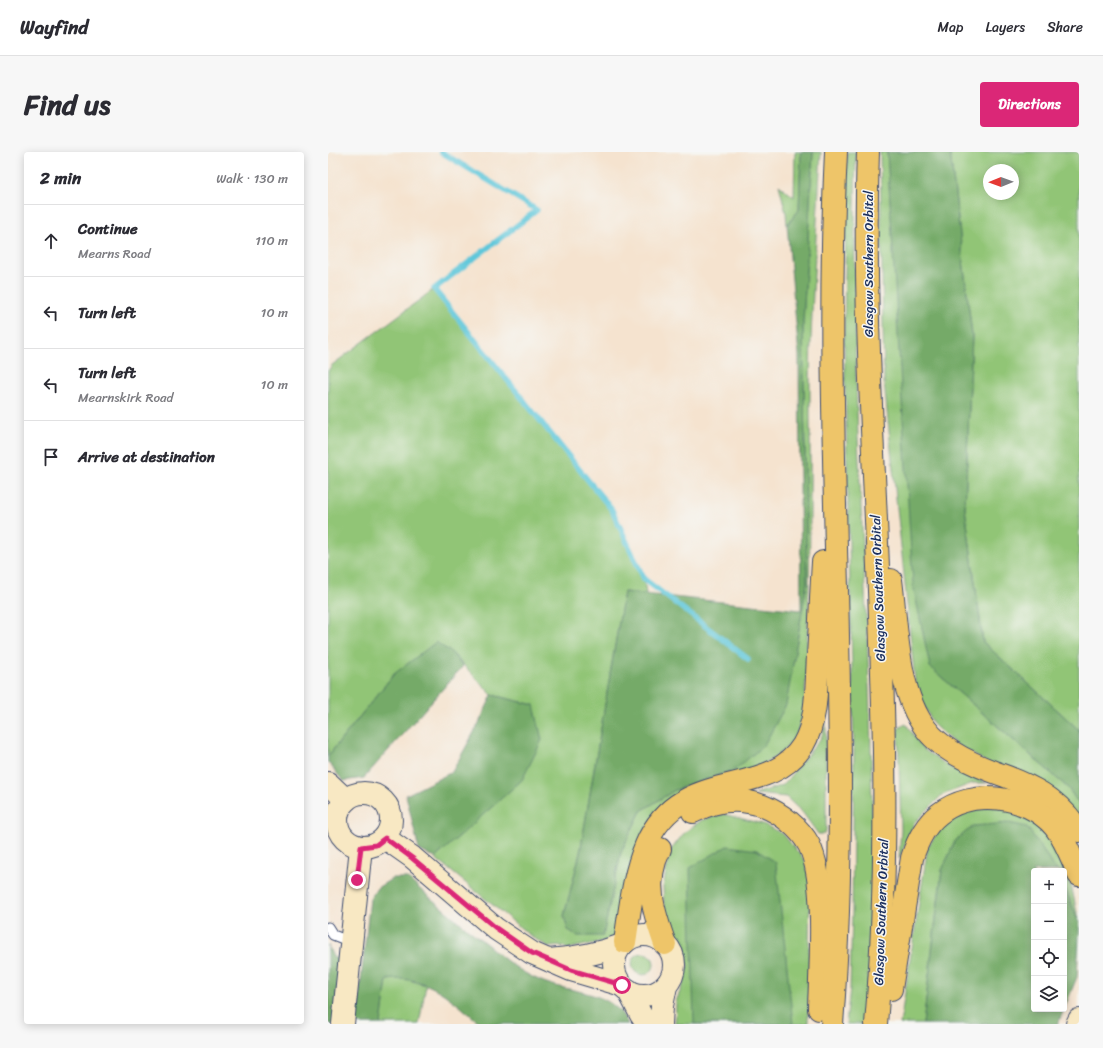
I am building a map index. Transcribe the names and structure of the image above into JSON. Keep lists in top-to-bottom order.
{
  "streets": {
    "highway": ["Glasgow Southern Orbital"]
  },
  "north": "left",
  "page": {
    "header": "Wayfind",
    "nav": ["Map", "Layers", "Share"],
    "title": "Find us",
    "buttons": "Directions",
    "heading": ["2 min", "Walk · 130 m"],
    "list": [
      ["Continue", "Mearns Road", "110 m"],
      ["Turn left", "10 m"],
      ["Turn left", "Mearnskirk Road", "10 m"],
      "Arrive at destination"
    ],
    "map_buttons": ["+", "−"]
  }
}
